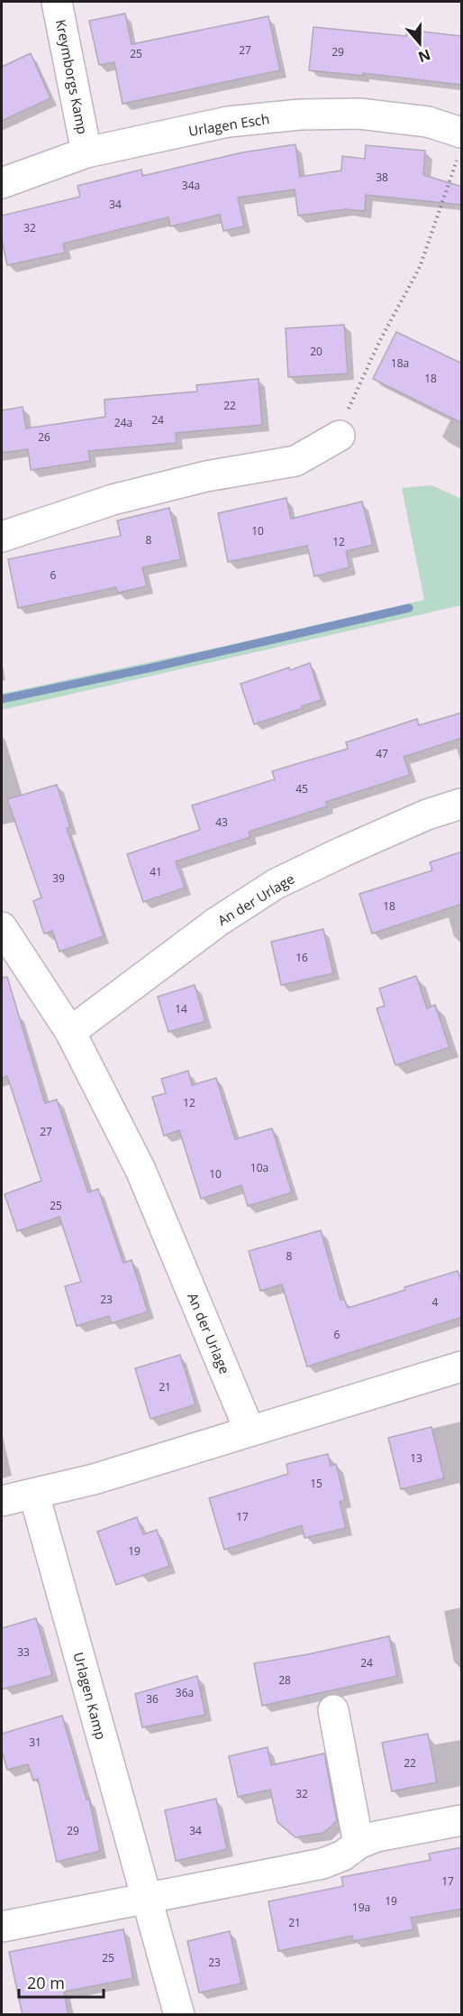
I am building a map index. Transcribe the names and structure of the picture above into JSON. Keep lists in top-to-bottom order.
{
  "streets": {
    "street": [
      "Kreymborgs Kamp",
      "Urlagen Esch",
      "An der Urlage",
      "Urlagen Kamp"
    ]
  },
  "crossings": [
    ["Kreymborgs Kamp", "Urlagen Esch"]
  ],
  "house_numbers": [
    "27",
    "29",
    "25",
    "38",
    "34a",
    "34",
    "32",
    "20",
    "18a",
    "18",
    "22",
    "24",
    "24a",
    "26",
    "10",
    "8",
    "12",
    "6",
    "47",
    "45",
    "43",
    "41",
    "39",
    "18",
    "16",
    "14",
    "12",
    "27",
    "10a",
    "10",
    "25",
    "8",
    "23",
    "4",
    "6",
    "21",
    "13",
    "15",
    "17",
    "19",
    "33",
    "24",
    "28",
    "36a",
    "36",
    "31",
    "22",
    "32",
    "29",
    "34",
    "17",
    "19",
    "19a",
    "21",
    "25",
    "23"
  ],
  "scale_bar": "20 m",
  "north": "bottom"
}
